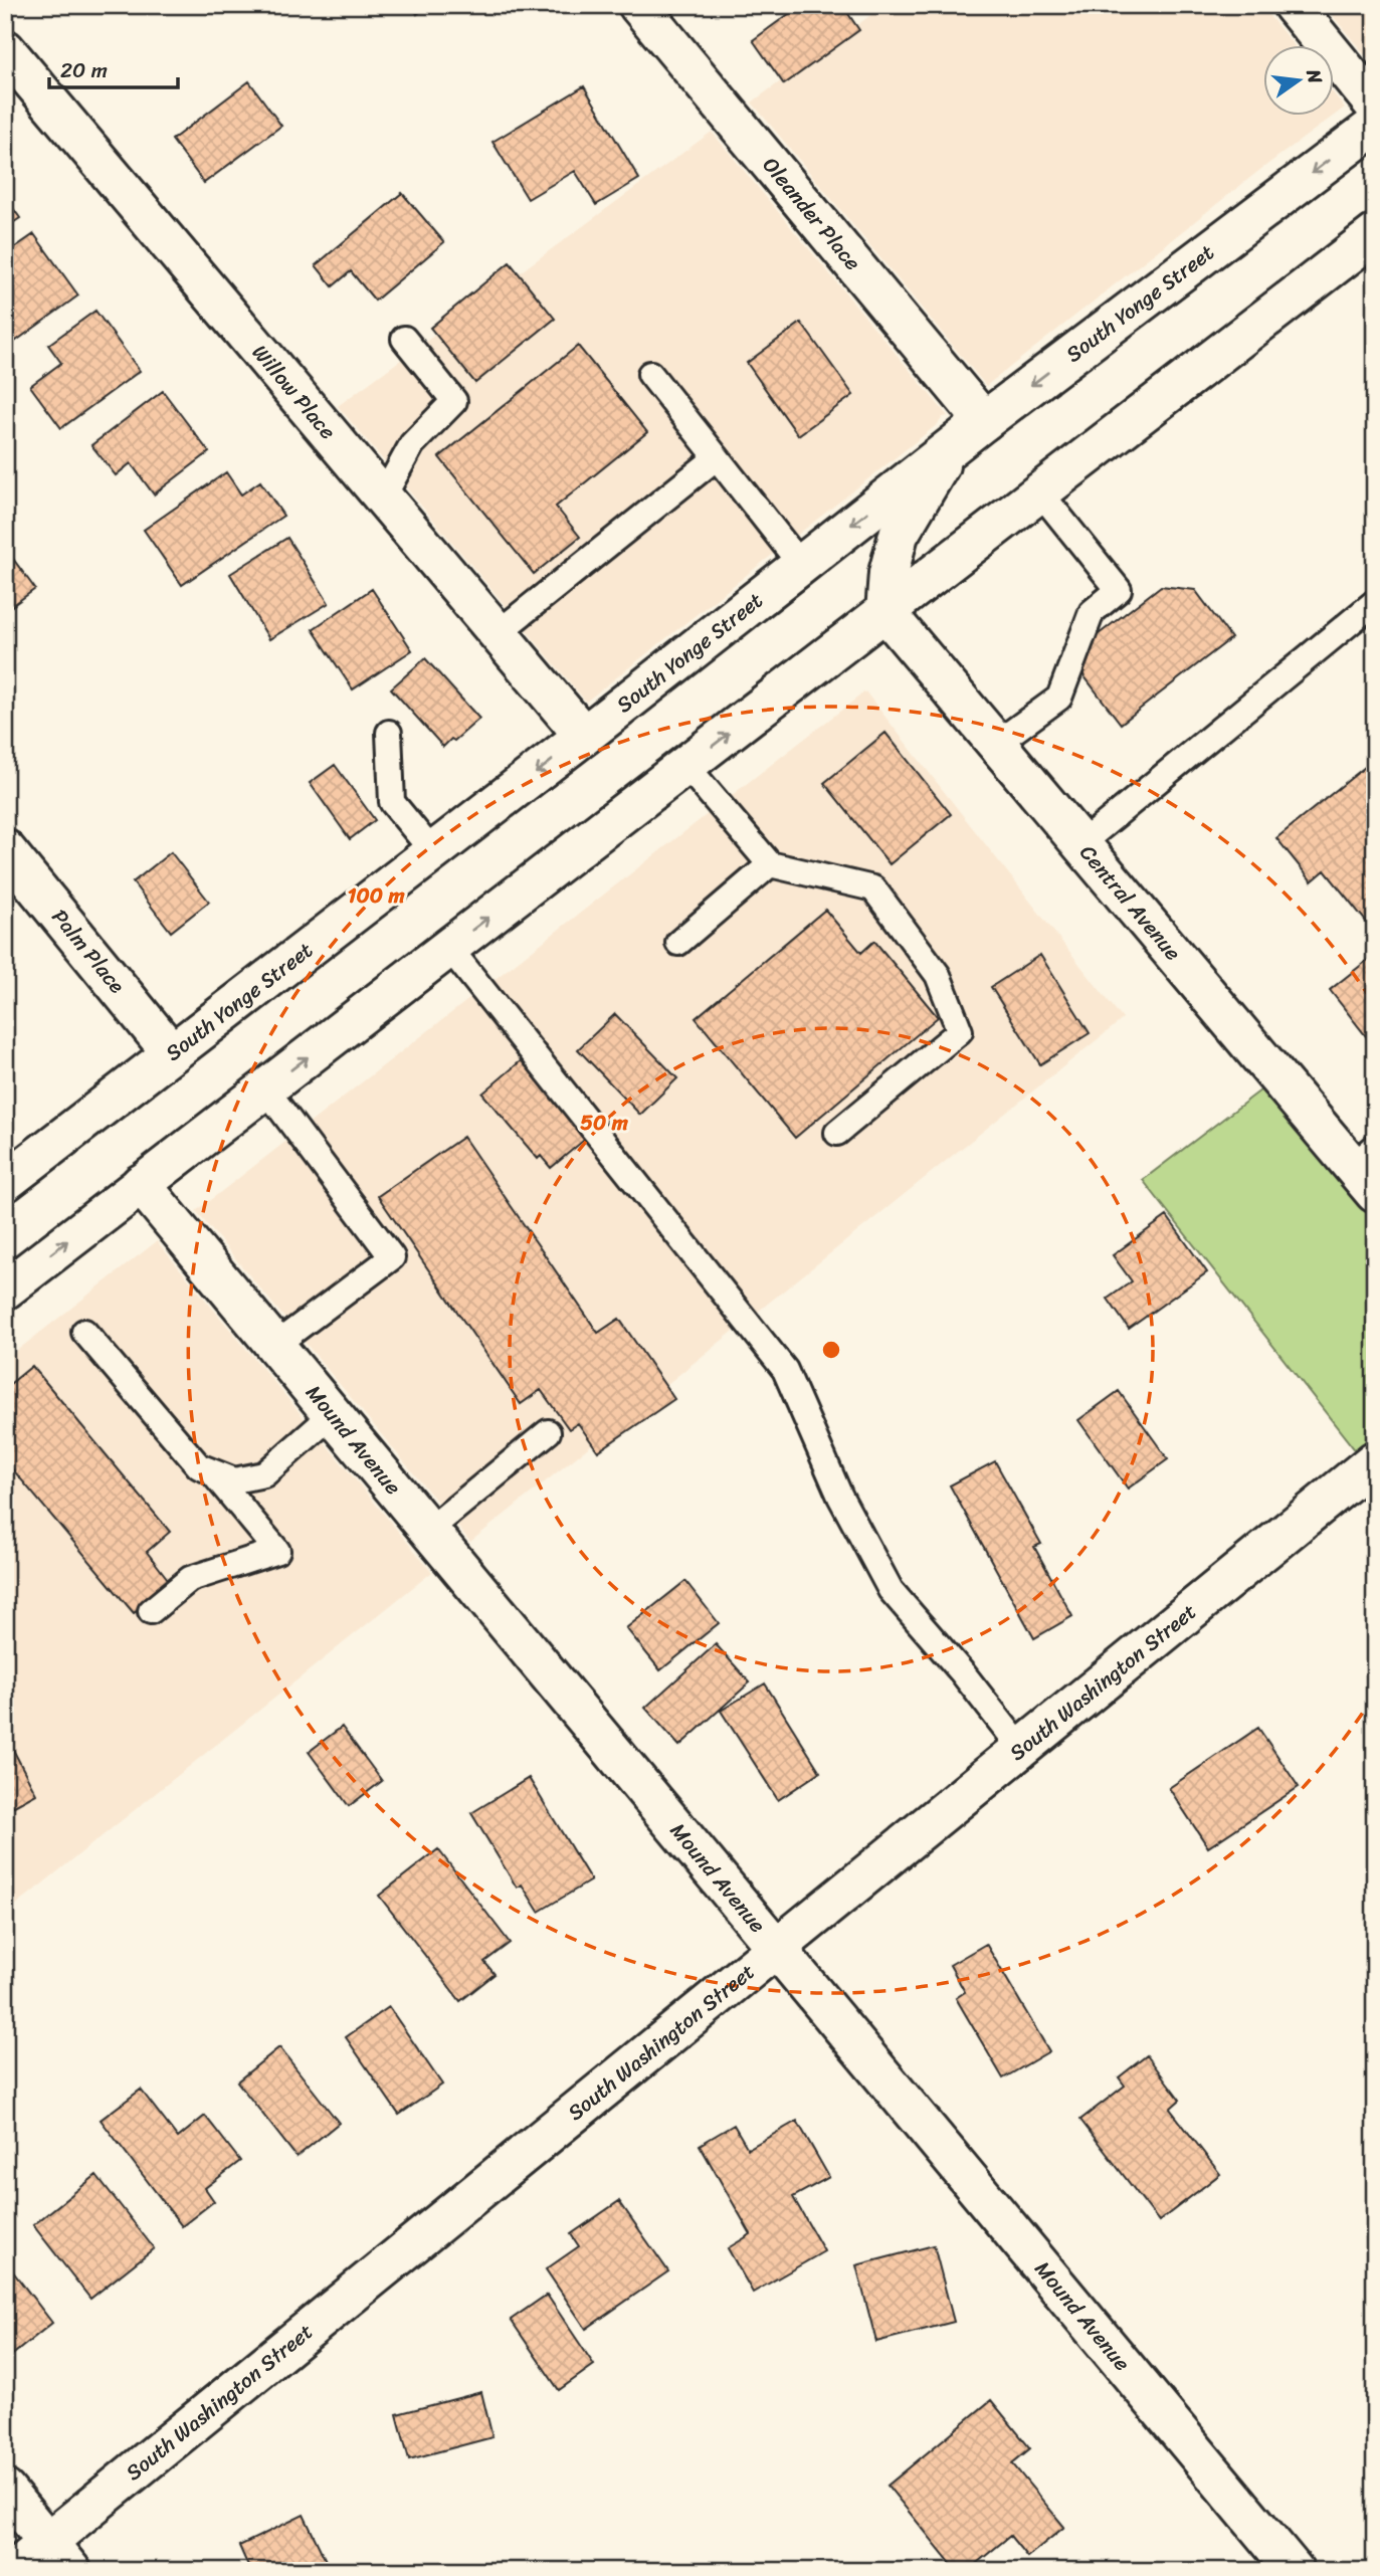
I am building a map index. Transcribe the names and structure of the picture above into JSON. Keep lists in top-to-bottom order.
{
  "streets": {
    "street": [
      "Oleander Place",
      "South Yonge Street",
      "Willow Place",
      "Central Avenue",
      "Palm Place",
      "Mound Avenue",
      "South Washington Street"
    ]
  },
  "crossings": [
    ["Oleander Place", "South Yonge Street"],
    ["South Yonge Street", "Willow Place"],
    ["South Yonge Street", "Palm Place"],
    ["Mound Avenue", "South Washington Street"]
  ],
  "scale_bar": "20 m",
  "north": "right",
  "rings": ["100 m", "50 m"]
}
